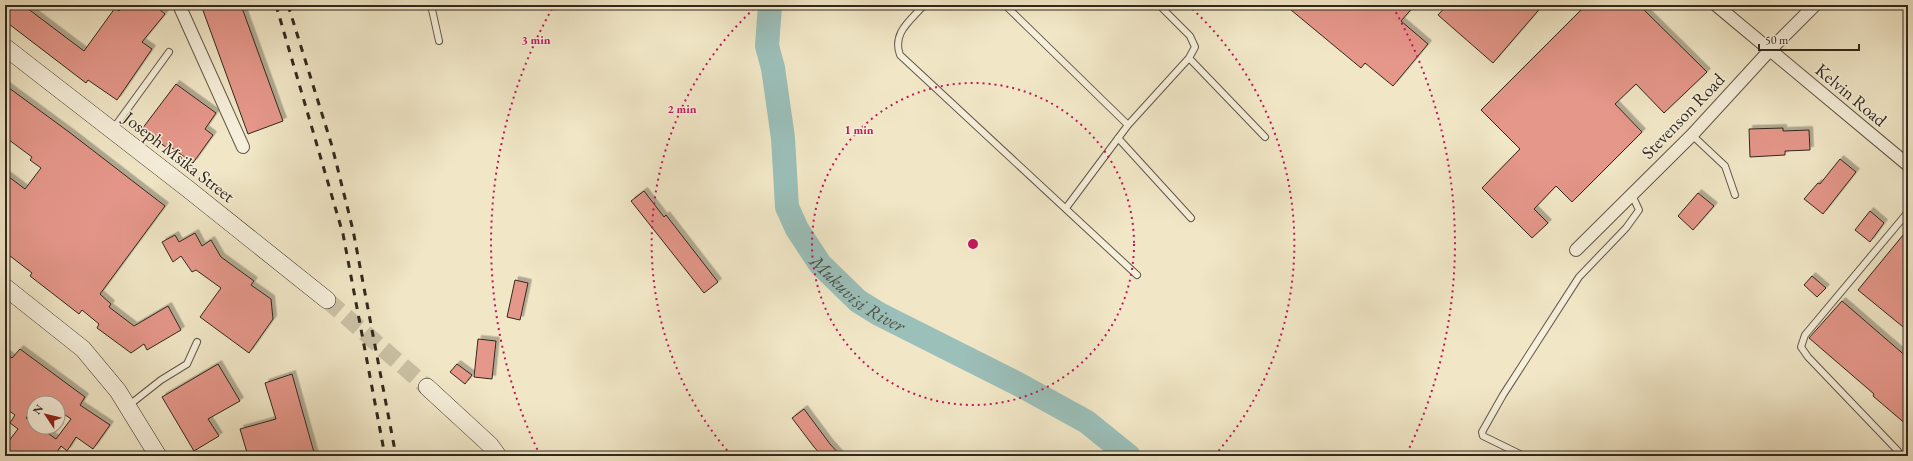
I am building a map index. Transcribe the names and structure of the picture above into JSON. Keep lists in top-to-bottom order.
{
  "streets": {
    "street": ["Kelvin Road", "Stevenson Road", "Joseph Msika Street"]
  },
  "crossings": [
    ["Kelvin Road", "Stevenson Road"]
  ],
  "water": ["Mukuvisi River"],
  "scale_bar": "50 m",
  "north": "top left",
  "rings": ["3 min", "2 min", "1 min"]
}
